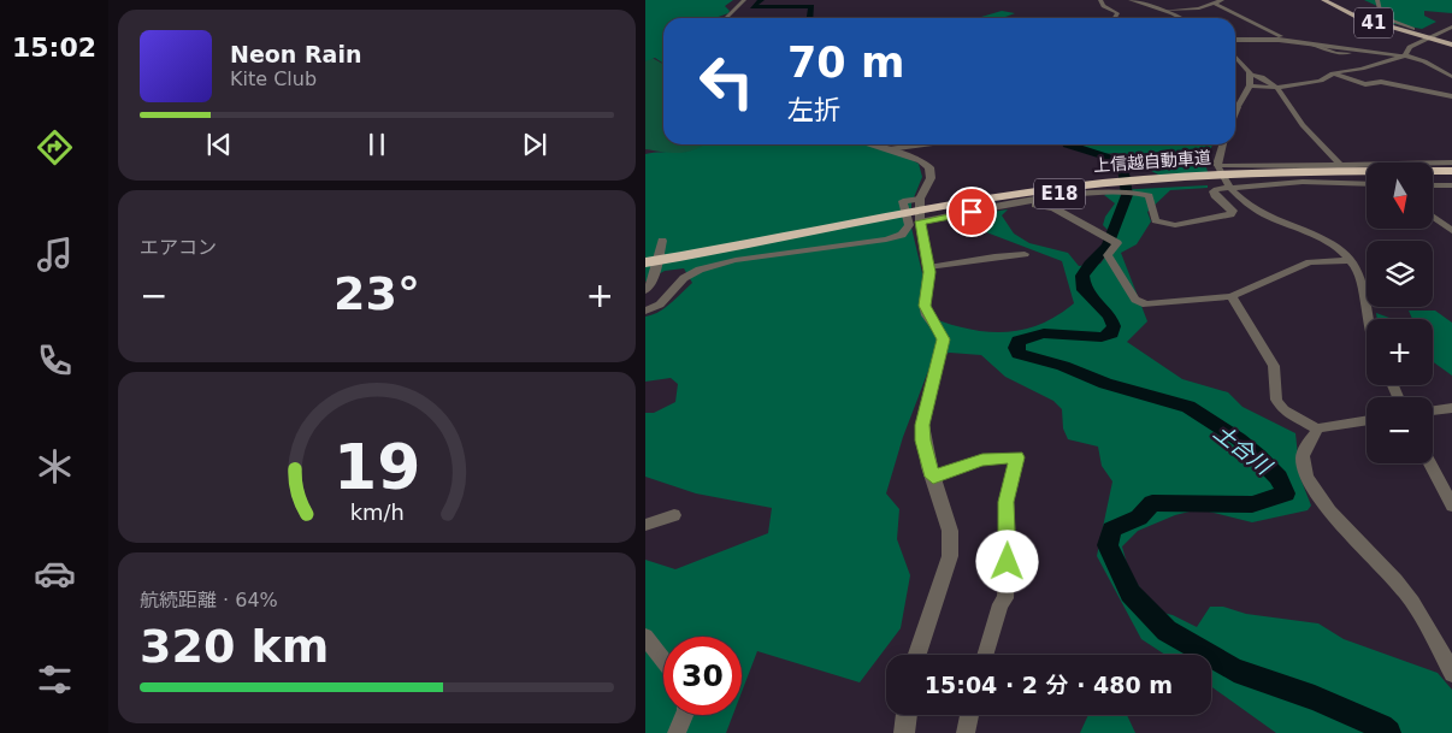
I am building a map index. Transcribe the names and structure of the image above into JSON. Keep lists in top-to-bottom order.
{
  "streets": {
    "highway": ["上信越自動車道", "E18"],
    "main road": ["41"]
  },
  "water": ["土合川"],
  "north": "bottom",
  "page": {
    "tabs": "15:02",
    "turn": ["70 m", "左折"],
    "song": ["Neon Rain", "Kite Club"],
    "map_buttons": ["+", "−"],
    "tile": [
      "エアコン",
      ["航続距離 · 64%", "320 km"]
    ],
    "heat": ["−", "23°", "+"],
    "limit": "30",
    "trip": "15:04 · 2 分 · 480 m",
    "gauge": ["19", "km/h"]
  }
}
